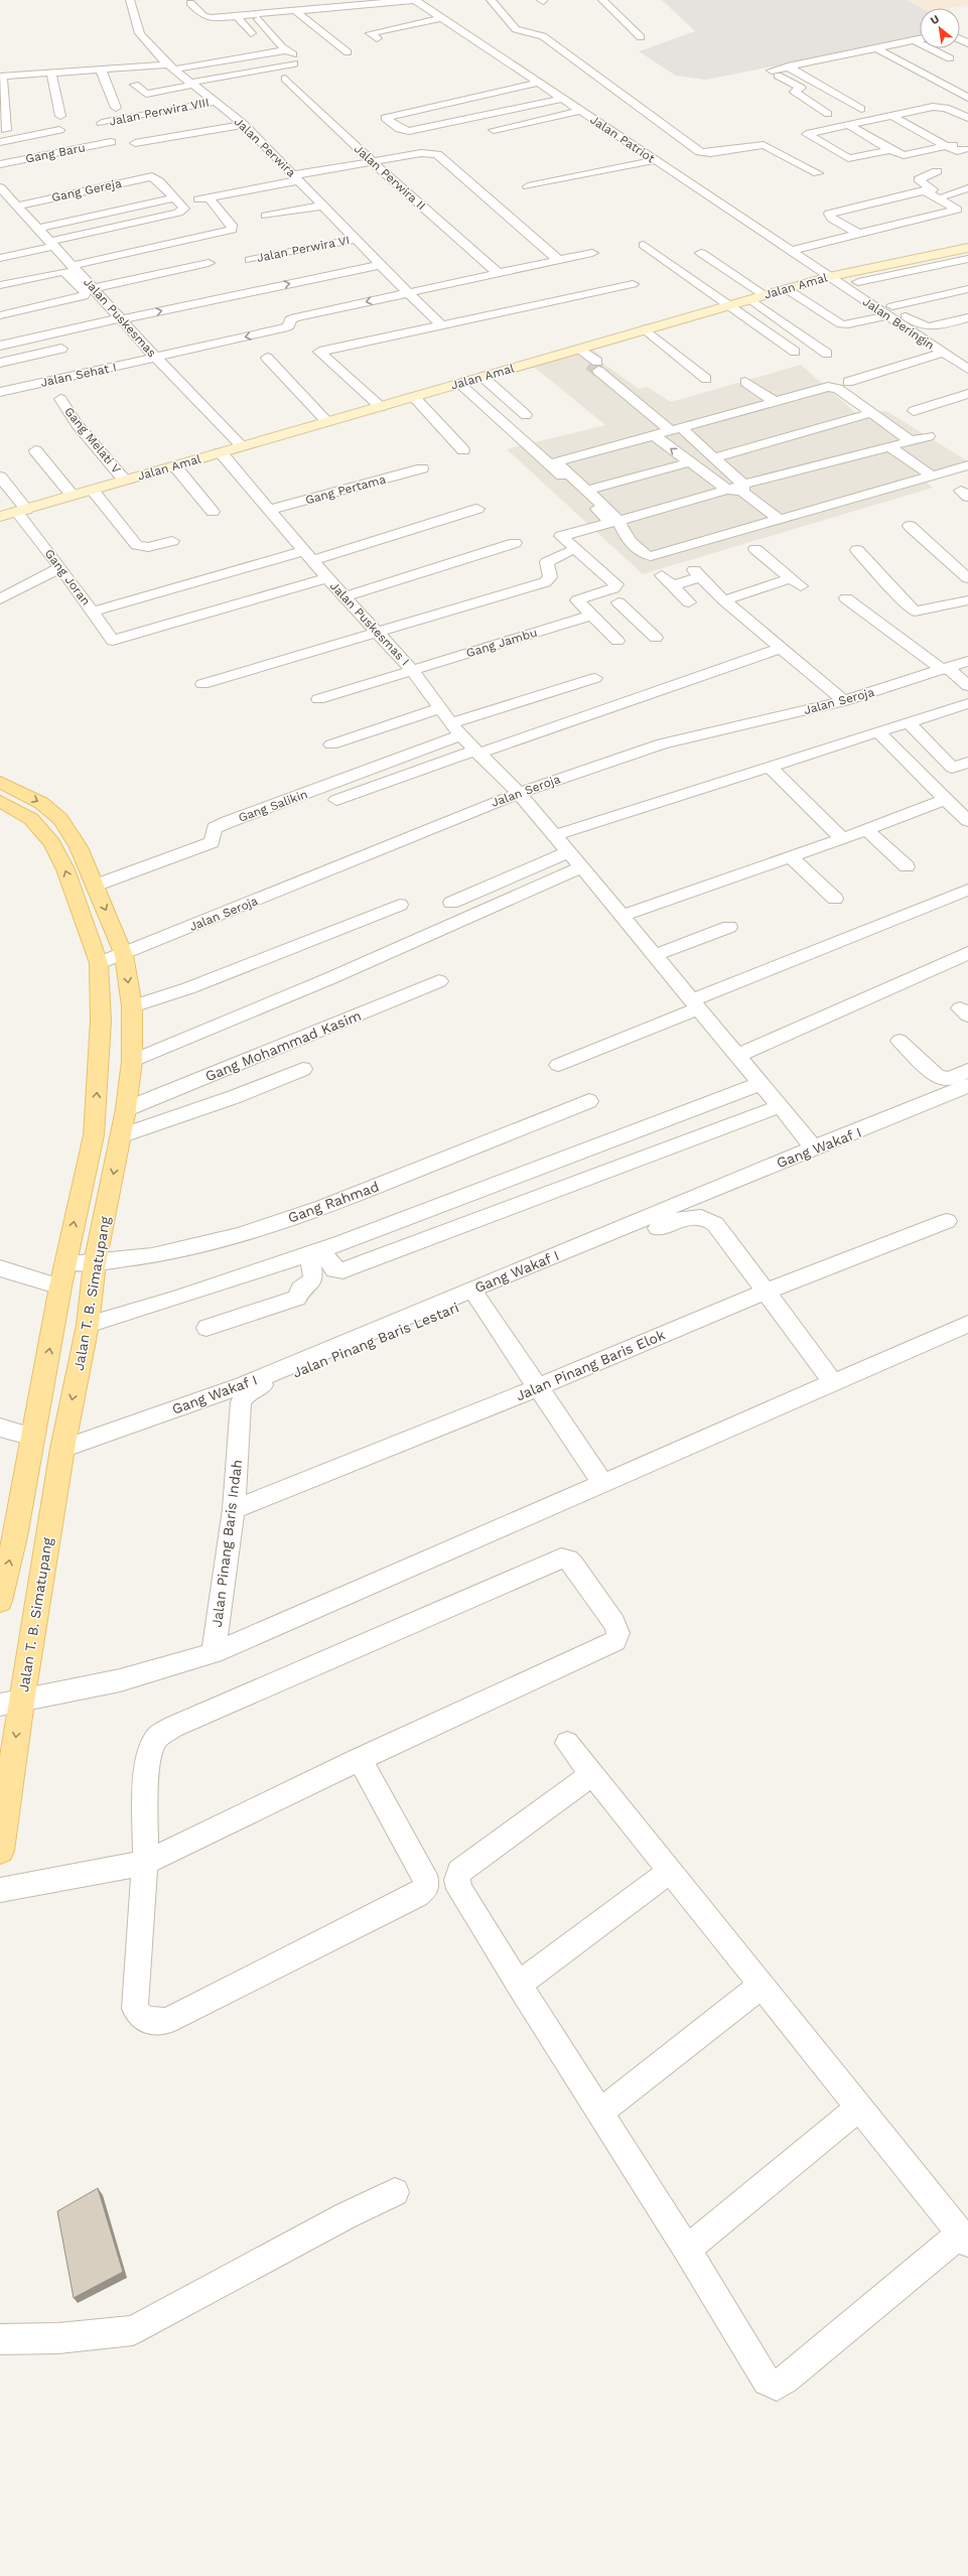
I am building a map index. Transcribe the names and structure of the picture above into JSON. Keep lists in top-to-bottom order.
{
  "streets": {
    "main road": ["Jalan T. B. Simatupang"],
    "street": [
      "Jalan Perwira VIII",
      "Jalan Patriot",
      "Jalan Perwira",
      "Gang Baru",
      "Jalan Perwira II",
      "Gang Gereja",
      "Jalan Perwira VI",
      "Jalan Amal",
      "Jalan Puskesmas",
      "Jalan Beringin",
      "Jalan Sehat I",
      "Gang Melati V",
      "Gang Pertama",
      "Gang Joran",
      "Jalan Puskesmas I",
      "Gang Jambu",
      "Jalan Seroja",
      "Gang Salikin",
      "Gang Mohammad Kasim",
      "Gang Wakaf I",
      "Gang Rahmad",
      "Jalan Pinang Baris Lestari",
      "Jalan Pinang Baris Elok",
      "Jalan Pinang Baris Indah"
    ]
  },
  "crossings": [
    ["Jalan Perwira VIII", "Jalan Perwira"],
    ["Jalan Patriot", "Jalan Amal"],
    ["Jalan Patriot", "Jalan Beringin"],
    ["Jalan Perwira", "Jalan Perwira VI"],
    ["Jalan Perwira", "Jalan Sehat I"],
    ["Jalan Perwira II", "Jalan Sehat I"],
    ["Gang Gereja", "Jalan Puskesmas"],
    ["Jalan Amal", "Jalan Puskesmas"],
    ["Jalan Amal", "Jalan Beringin"],
    ["Jalan Amal", "Gang Melati V"],
    ["Jalan Amal", "Gang Joran"],
    ["Jalan Amal", "Jalan Puskesmas I"],
    ["Jalan Puskesmas", "Jalan Sehat I"],
    ["Gang Pertama", "Jalan Puskesmas I"],
    ["Gang Joran", "Jalan Puskesmas I"],
    ["Jalan Puskesmas I", "Gang Jambu"],
    ["Jalan Puskesmas I", "Jalan Seroja"],
    ["Jalan Puskesmas I", "Gang Salikin"],
    ["Jalan Puskesmas I", "Gang Wakaf I"],
    ["Jalan Seroja", "Jalan T. B. Simatupang"],
    ["Gang Salikin", "Jalan T. B. Simatupang"],
    ["Gang Mohammad Kasim", "Jalan T. B. Simatupang"],
    ["Gang Wakaf I", "Jalan T. B. Simatupang"],
    ["Gang Rahmad", "Jalan T. B. Simatupang"],
    ["Jalan Pinang Baris Lestari", "Jalan Pinang Baris Elok"],
    ["Jalan Pinang Baris Lestari", "Jalan Pinang Baris Indah"],
    ["Jalan Pinang Baris Elok", "Jalan Pinang Baris Indah"]
  ],
  "north": "top left"
}
